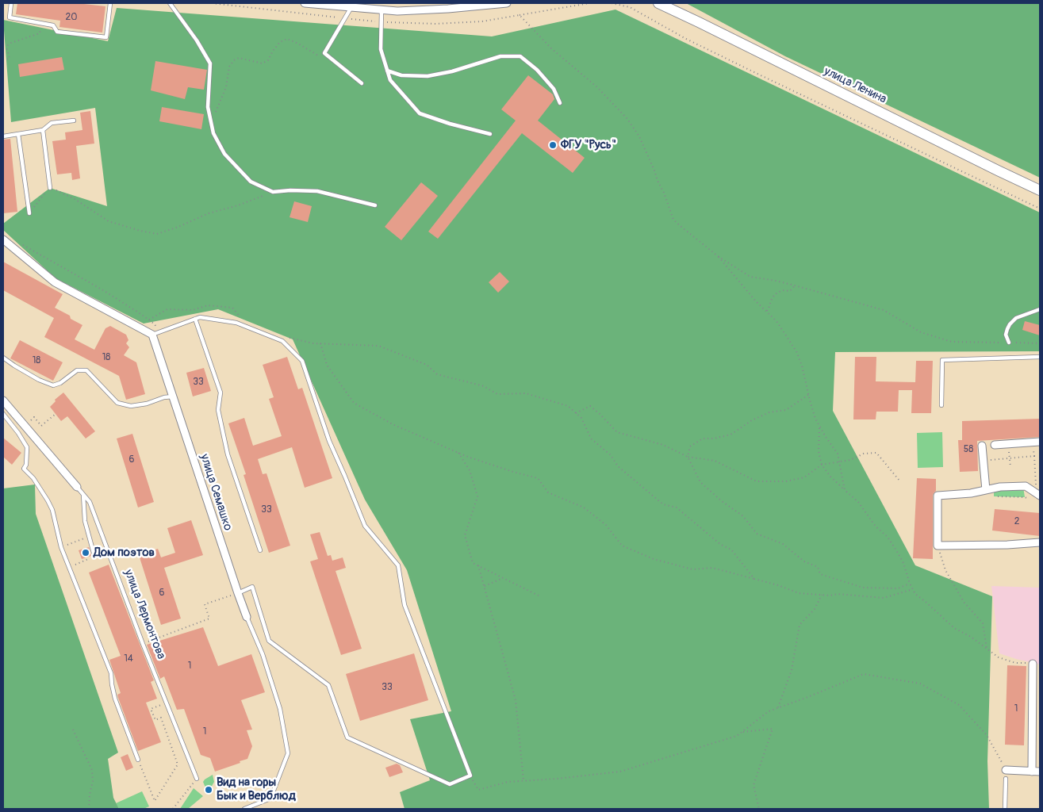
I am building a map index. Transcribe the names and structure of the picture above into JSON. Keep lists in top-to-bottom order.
{
  "streets": {
    "main road": ["улица Ленина"],
    "street": ["улица Семашко", "улица Лермонтова"]
  },
  "places": ["ФГУ \"Русь\"", "Дом поэтов", "Вид на горы Бык и Верблюд"],
  "house_numbers": [
    "20",
    "18",
    "18",
    "33",
    "58",
    "6",
    "33",
    "2",
    "6",
    "14",
    "1",
    "33",
    "1",
    "1"
  ]
}
